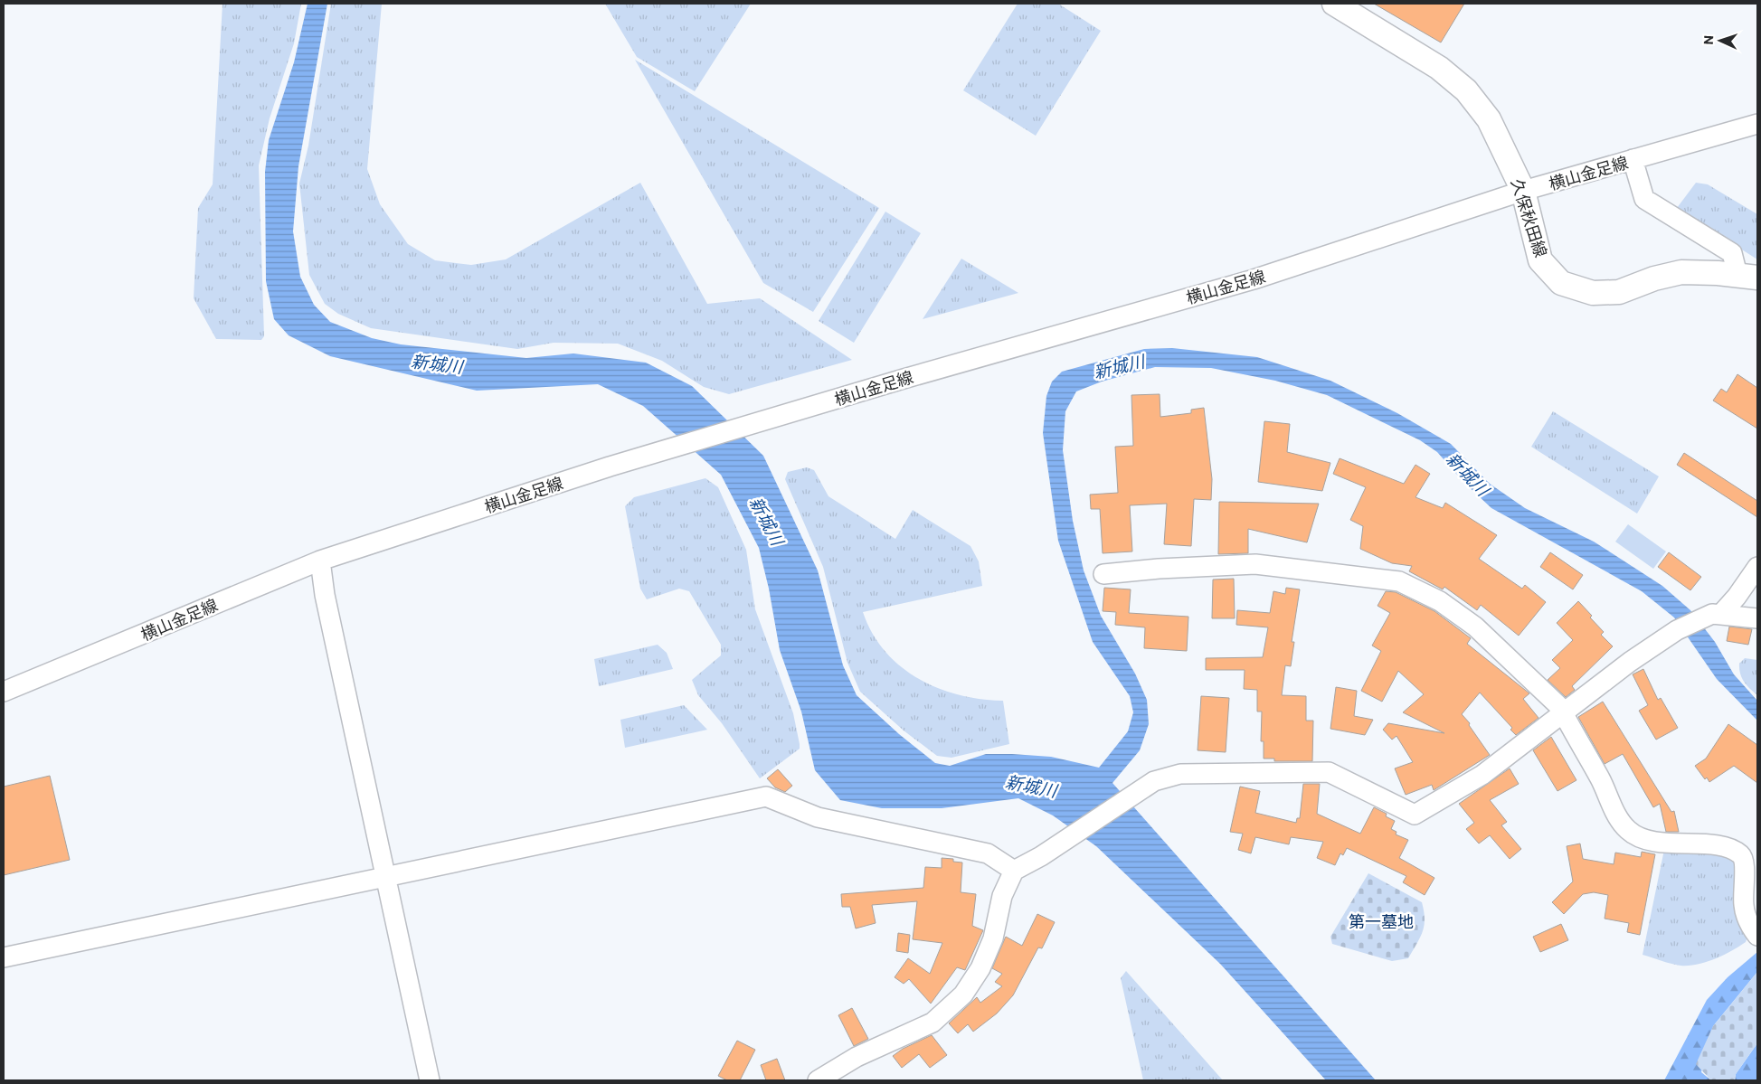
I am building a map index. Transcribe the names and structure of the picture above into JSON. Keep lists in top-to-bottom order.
{
  "streets": {
    "main road": ["久保秋田線"],
    "street": ["横山金足線"]
  },
  "crossings": [
    ["横山金足線", "久保秋田線"]
  ],
  "water": ["新城川"],
  "parks": ["第一墓地"],
  "north": "left"
}
